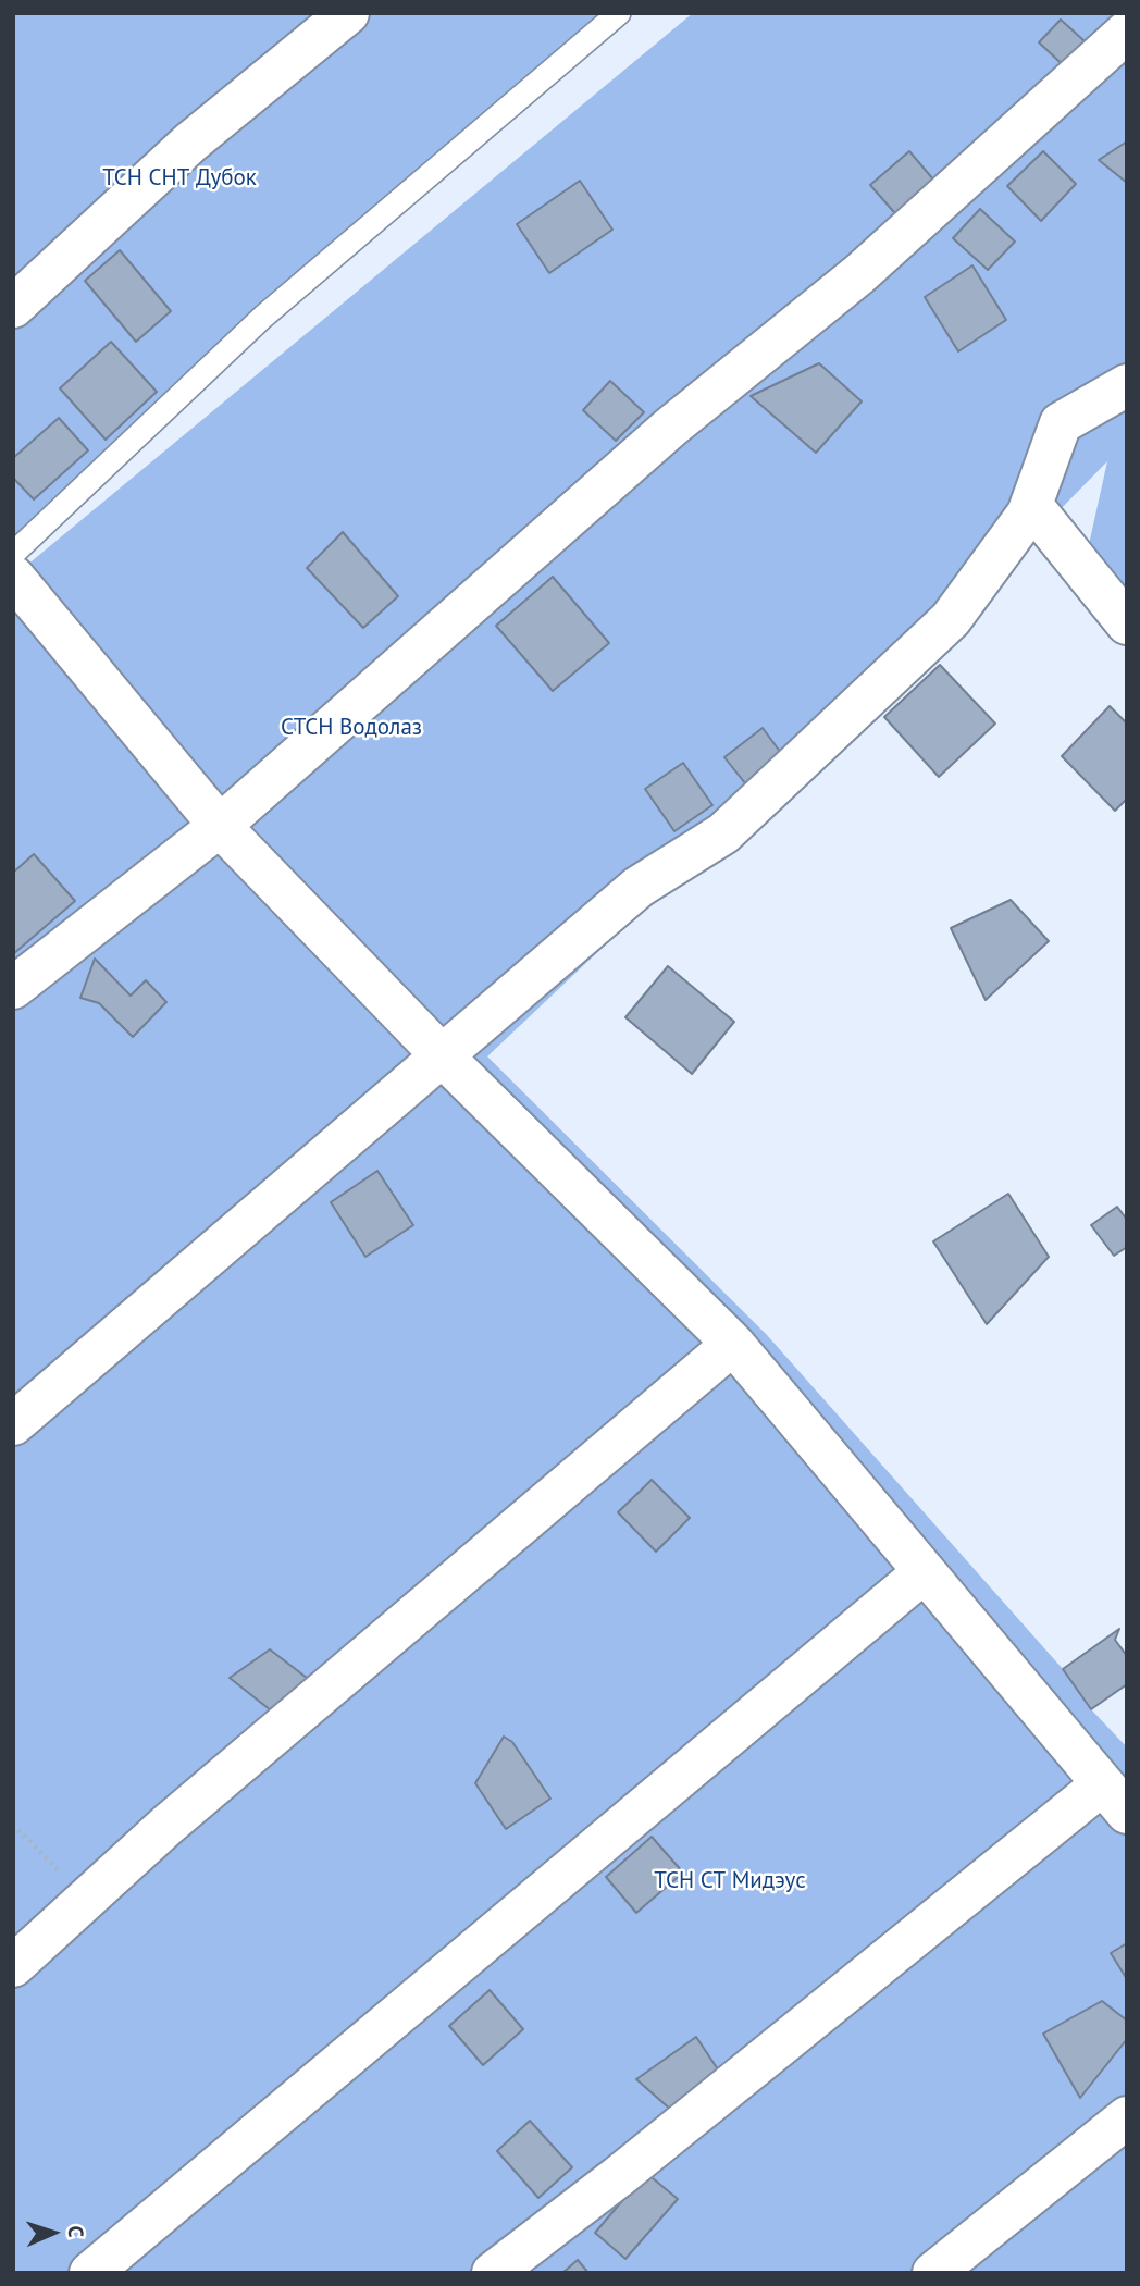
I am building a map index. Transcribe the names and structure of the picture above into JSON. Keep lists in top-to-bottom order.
{
  "parks": ["ТСН СНТ Дубок", "СТСН Водолаз", "ТСН СТ Мидэус"],
  "north": "right"
}
